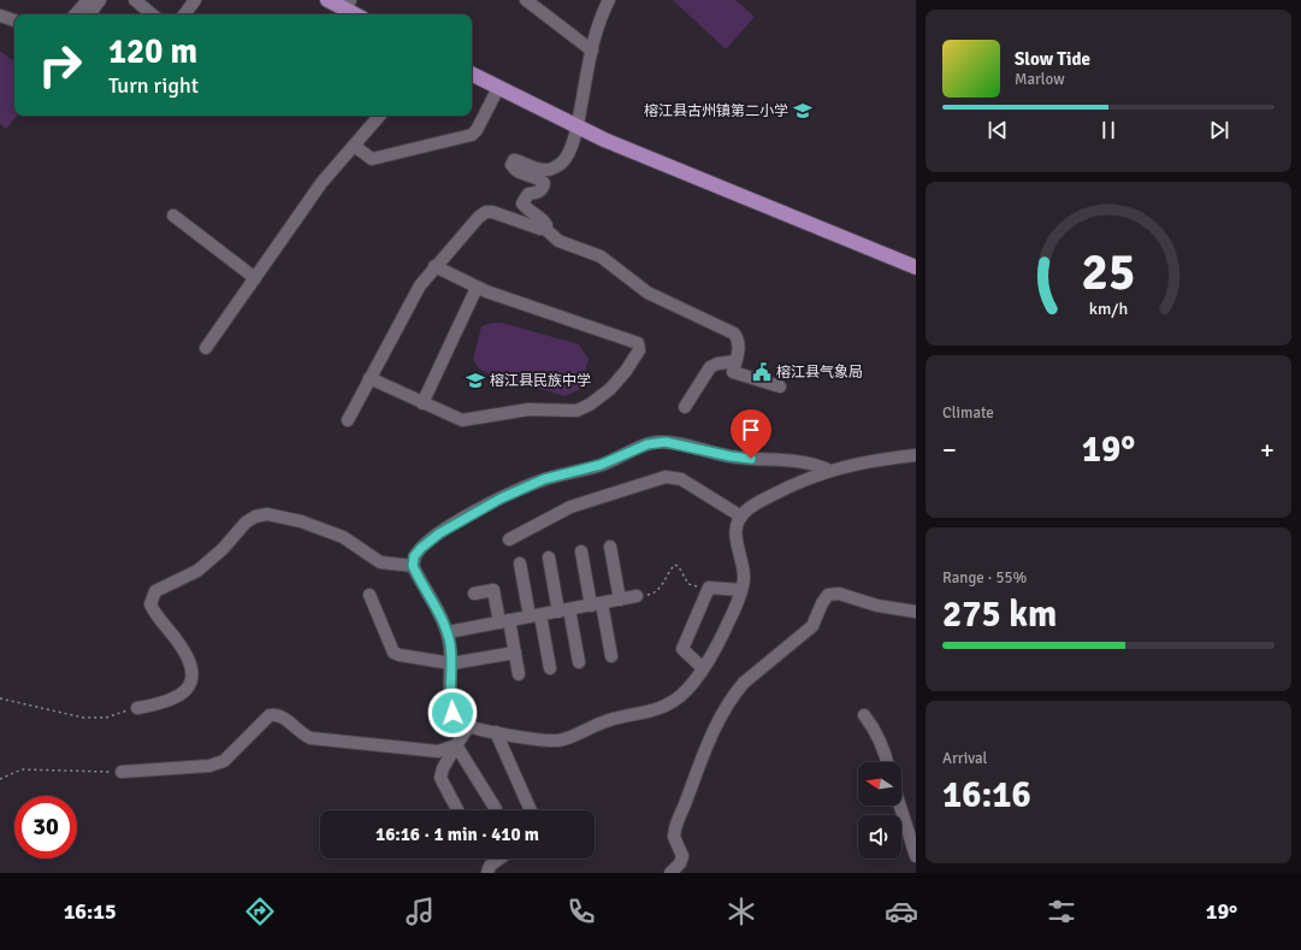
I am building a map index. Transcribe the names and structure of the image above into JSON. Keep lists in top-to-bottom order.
{
  "places": {
    "school or university": ["榕江县古州镇第二小学", "榕江县民族中学"],
    "public building": ["榕江县气象局"]
  },
  "north": "left",
  "page": {
    "turn": ["120 m", "Turn right"],
    "song": ["Slow Tide", "Marlow"],
    "tile": [
      "Climate",
      ["Range · 55%", "275 km"],
      ["Arrival", "16:16"]
    ],
    "heat": ["−", "19°", "+"],
    "limit": "30",
    "trip": "16:16 · 1 min · 410 m",
    "tabs": ["16:15", "19°"],
    "gauge": ["25", "km/h"]
  }
}
